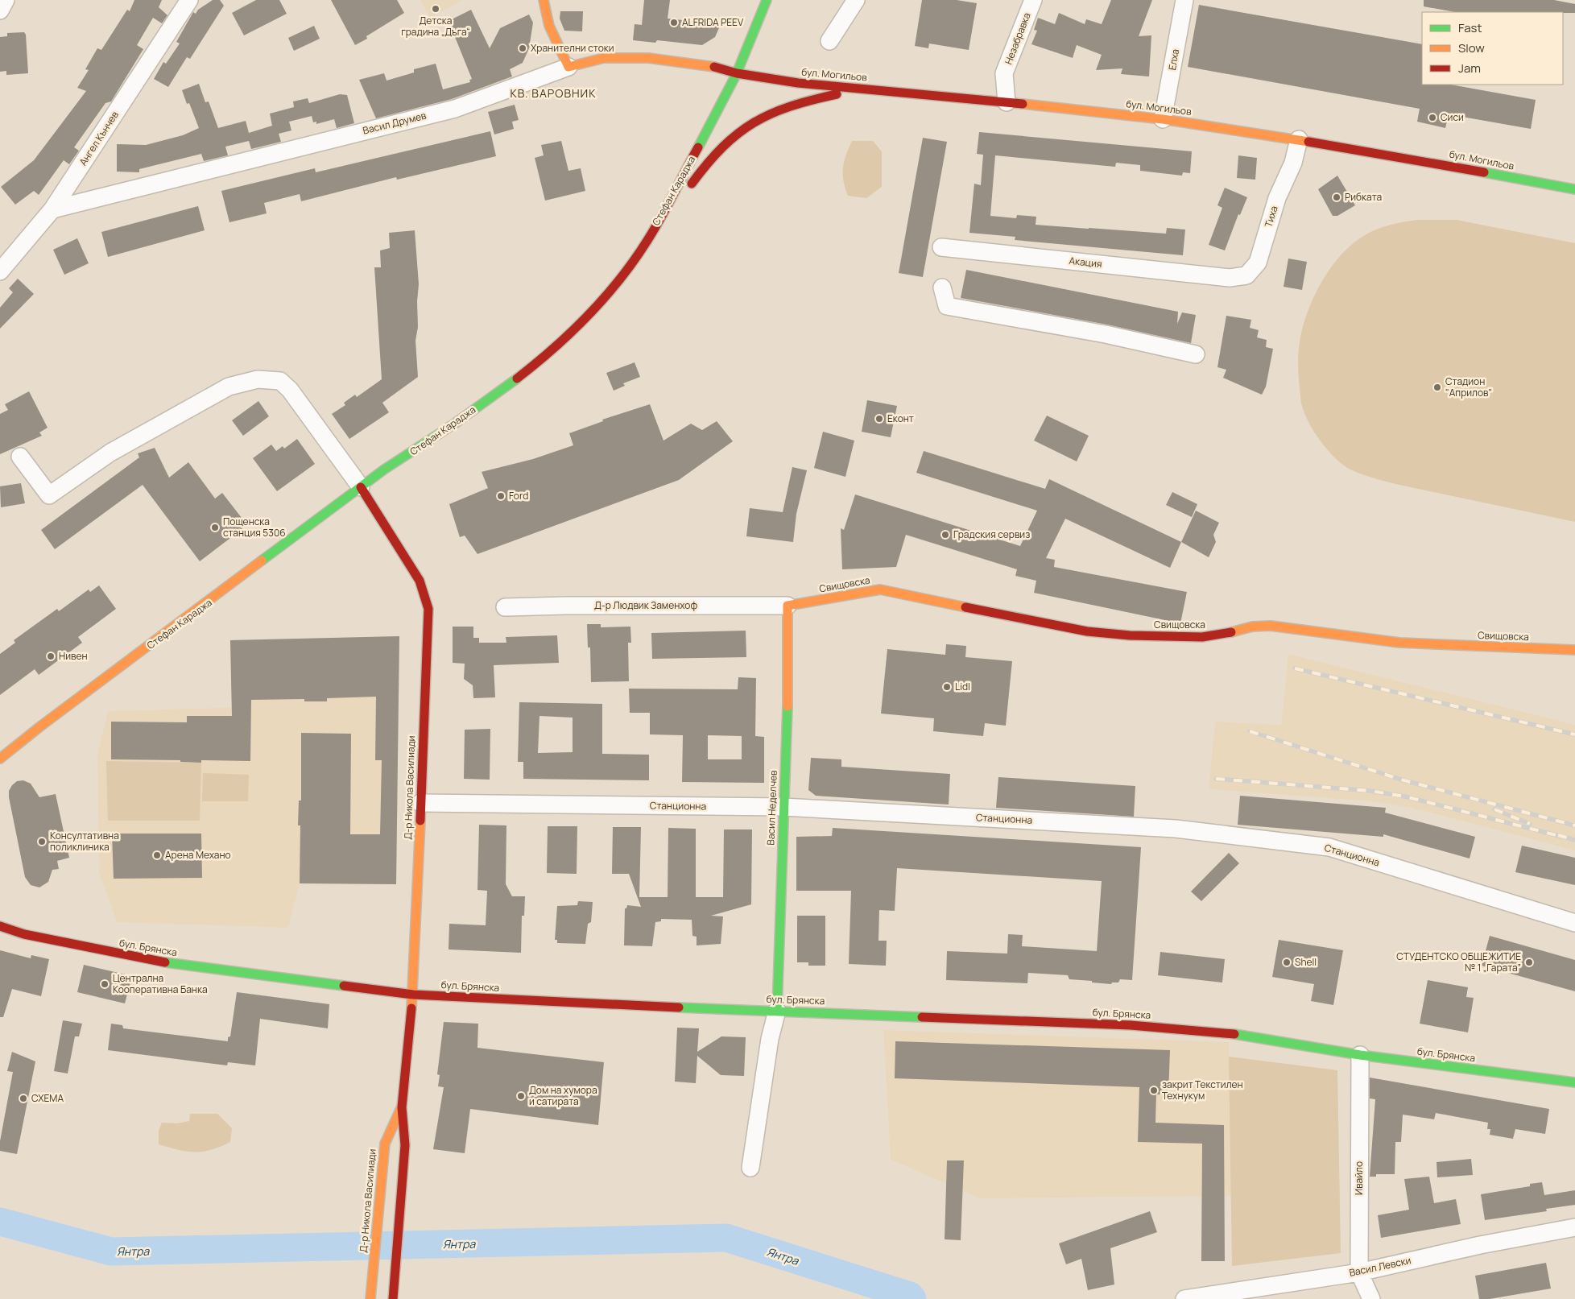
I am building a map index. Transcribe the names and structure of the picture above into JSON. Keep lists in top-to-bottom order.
{
  "streets": {
    "street": [
      "Незабравка",
      "Елха",
      "бул. Могильов",
      "Васил Друмев",
      "Ангел Кънчев",
      "Стефан Караджа",
      "Тиха",
      "Акация",
      "Свищовска",
      "Д-р Людвик Заменхоф",
      "Д-р Никола Василиади",
      "Станционна",
      "Васил Неделчев",
      "бул. Брянска",
      "Ивайло",
      "Васил Левски"
    ]
  },
  "crossings": [
    ["Незабравка", "бул. Могильов"],
    ["Елха", "бул. Могильов"],
    ["бул. Могильов", "Васил Друмев"],
    ["бул. Могильов", "Стефан Караджа"],
    ["бул. Могильов", "Тиха"],
    ["Васил Друмев", "Ангел Кънчев"],
    ["Васил Друмев", "Стефан Караджа"],
    ["Стефан Караджа", "Д-р Никола Василиади"],
    ["Тиха", "Акация"],
    ["Свищовска", "Д-р Людвик Заменхоф"],
    ["Свищовска", "Васил Неделчев"],
    ["Д-р Людвик Заменхоф", "Васил Неделчев"],
    ["Д-р Никола Василиади", "Станционна"],
    ["Д-р Никола Василиади", "бул. Брянска"],
    ["Станционна", "Васил Неделчев"],
    ["Васил Неделчев", "бул. Брянска"],
    ["бул. Брянска", "Ивайло"],
    ["Ивайло", "Васил Левски"]
  ],
  "districts": ["КВ. ВАРОВНИК"],
  "water": ["Янтра"],
  "places": [
    "Детска градина „Дъга“",
    "ALFRIDA PEEV",
    "Хранителни стоки",
    "Сиси",
    "Рибката",
    "Стадион \"Априлов\"",
    "Еконт",
    "Ford",
    "Пощенска станция 5306",
    "Градския сервиз",
    "Нивен",
    "Lidl",
    "Консултативна поликлиника",
    "Арена Механо",
    "Shell",
    "СТУДЕНТСКО ОБЩЕЖИТИЕ № 1 „Гарата”",
    "Централна Кооперативна Банка",
    "закрит Текстилен Технукум",
    "Дом на хумора и сатирата",
    "СХЕМА"
  ],
  "legend": ["Fast", "Slow", "Jam"]
}
